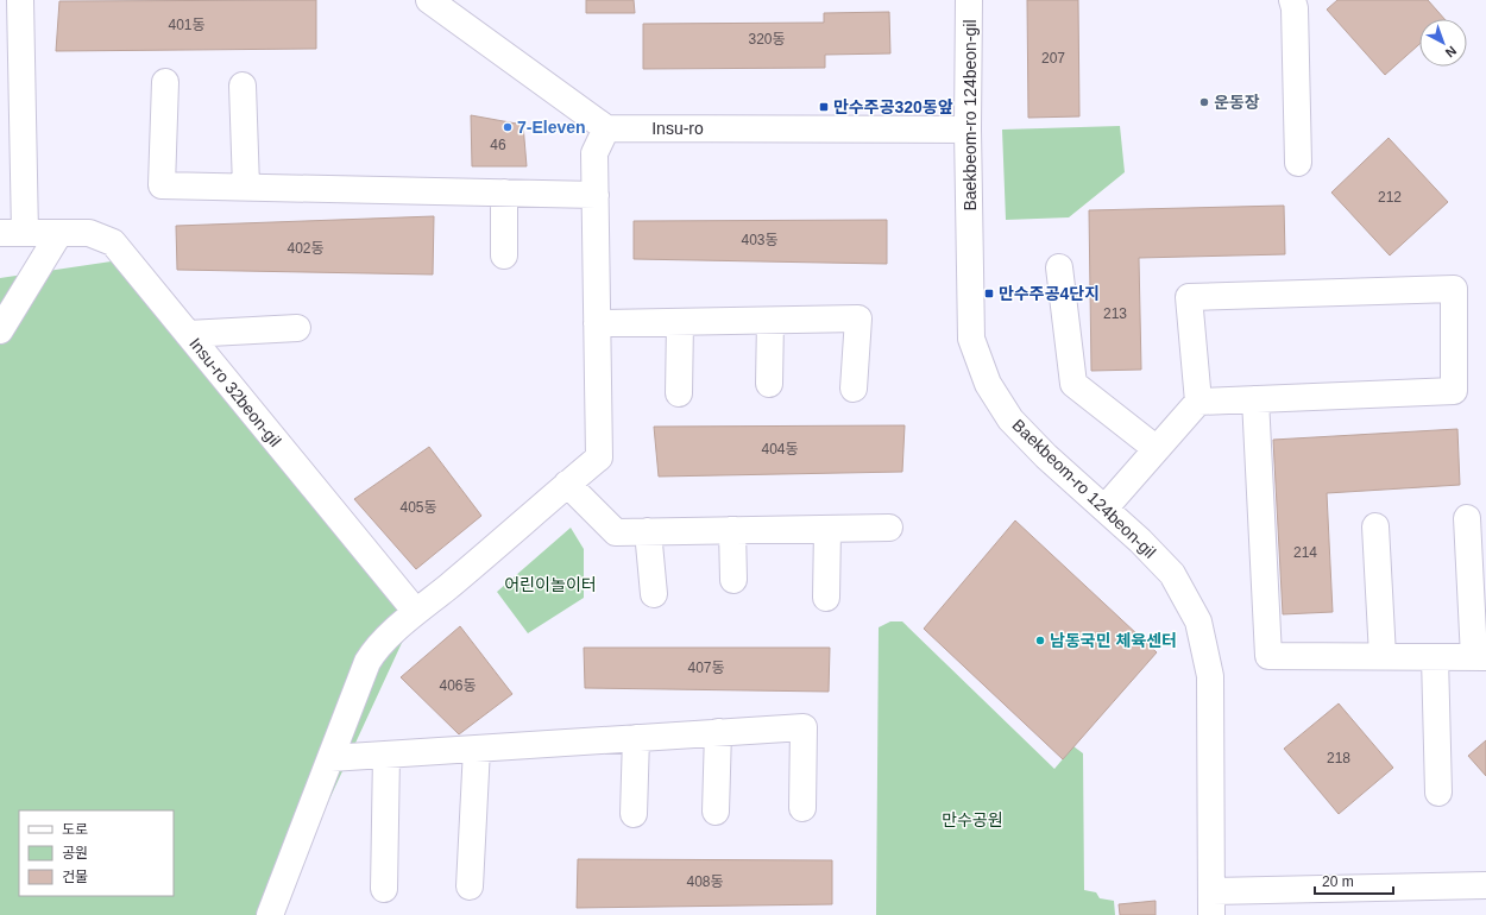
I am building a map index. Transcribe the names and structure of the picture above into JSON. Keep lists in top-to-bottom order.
{
  "streets": {
    "street": ["Baekbeom-ro 124beon-gil", "Insu-ro", "Insu-ro 32beon-gil"]
  },
  "crossings": [
    ["Baekbeom-ro 124beon-gil", "Insu-ro"]
  ],
  "parks": ["어린이놀이터", "만수공원"],
  "places": {
    "other": ["운동장", "7-Eleven", "남동국민 체육센터"],
    "transit": ["만수주공320동앞", "만수주공4단지"]
  },
  "house_numbers": [
    "401동",
    "320동",
    "207",
    "46",
    "212",
    "403동",
    "402동",
    "213",
    "404동",
    "405동",
    "214",
    "407동",
    "406동",
    "218",
    "408동"
  ],
  "legend": ["도로", "공원", "건물"],
  "scale_bar": "20 m",
  "north": "bottom right"
}
